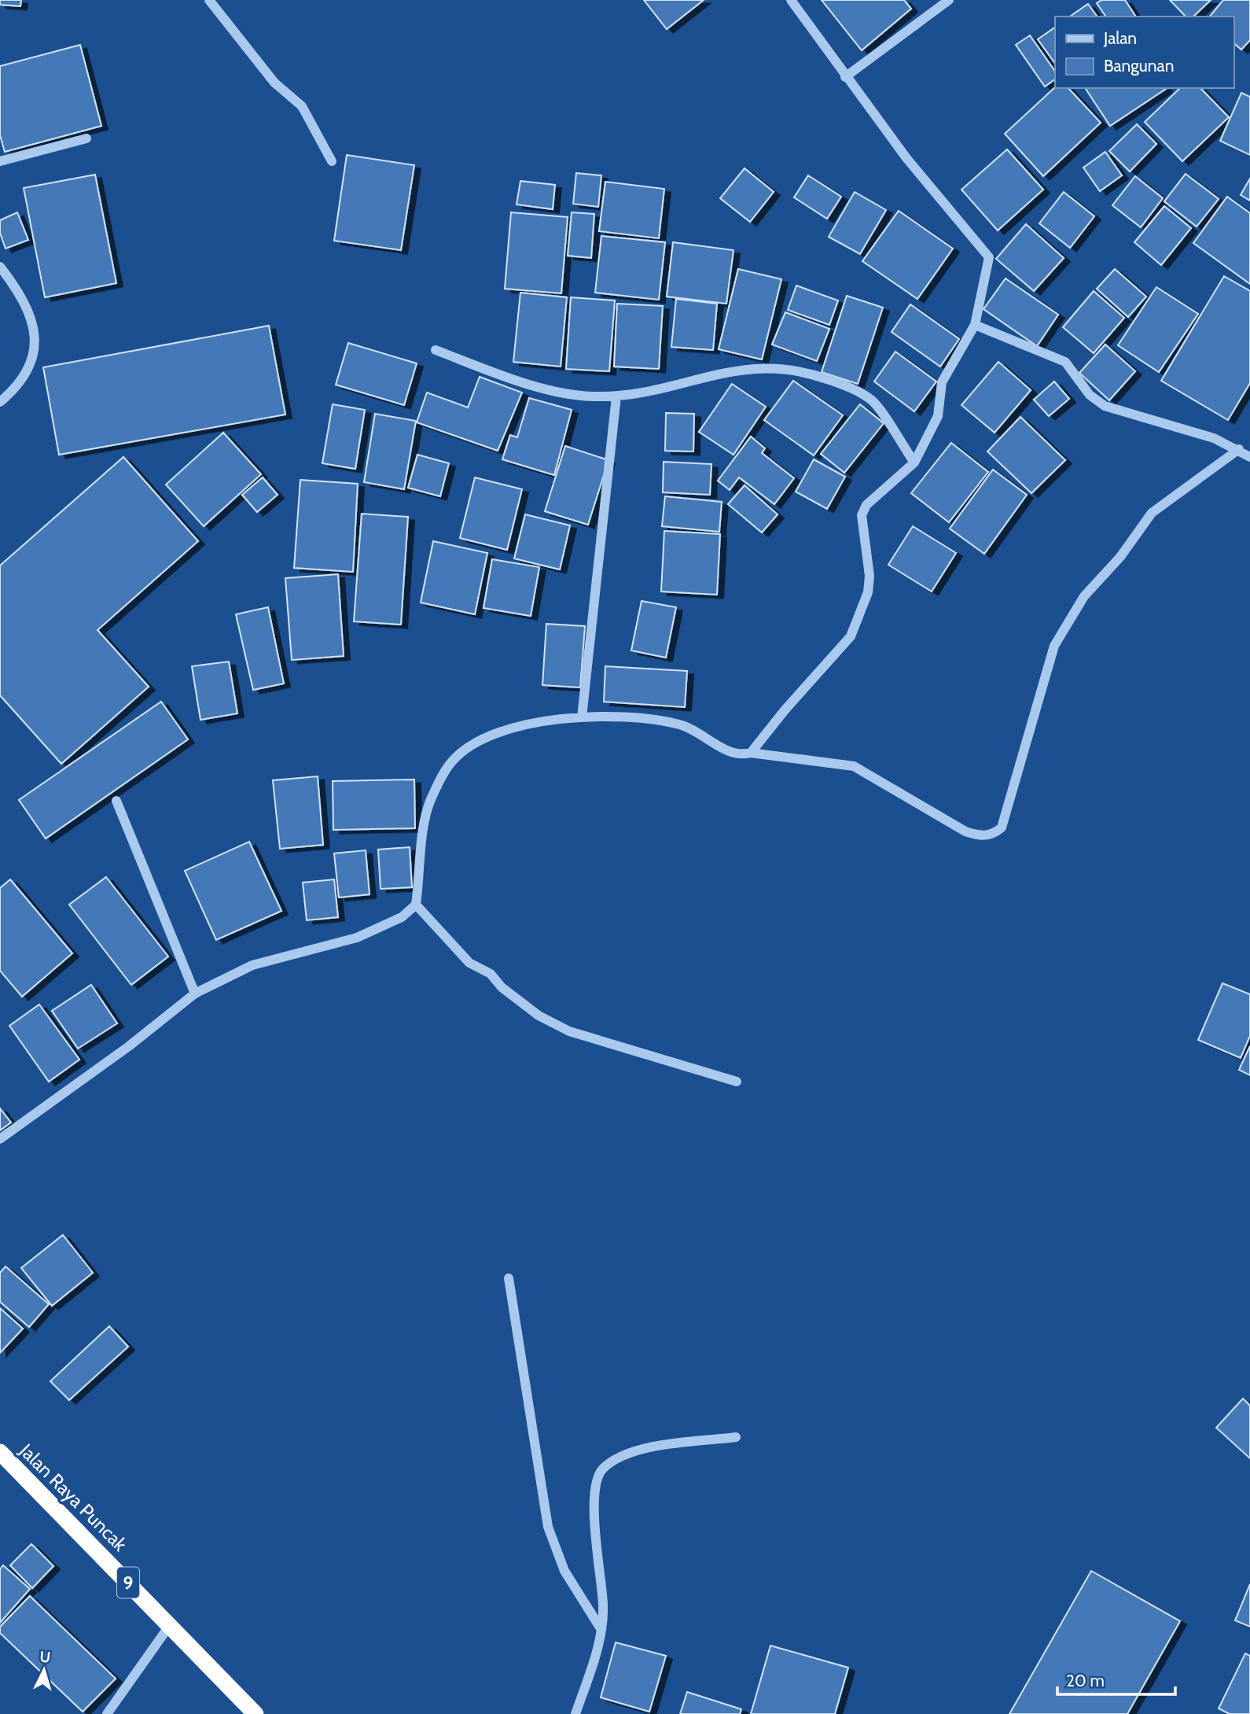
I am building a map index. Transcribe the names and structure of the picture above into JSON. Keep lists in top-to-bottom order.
{
  "streets": {
    "highway": ["Jalan Raya Puncak", "9"]
  },
  "legend": ["Jalan", "Bangunan"],
  "scale_bar": "20 m",
  "north": "top"
}
